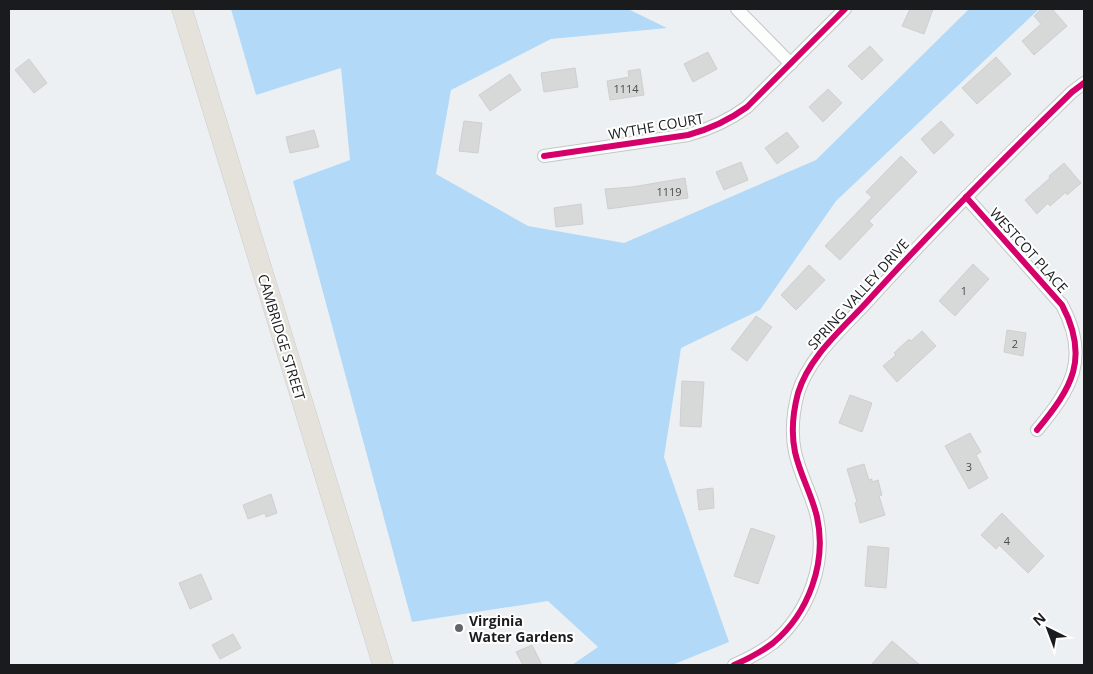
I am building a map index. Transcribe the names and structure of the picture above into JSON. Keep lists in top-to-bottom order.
{
  "streets": {
    "main road": ["CAMBRIDGE STREET"],
    "street": ["WYTHE COURT", "WESTCOT PLACE", "SPRING VALLEY DRIVE"]
  },
  "crossings": [
    ["WESTCOT PLACE", "SPRING VALLEY DRIVE"]
  ],
  "places": ["Virginia Water Gardens"],
  "house_numbers": [
    "1114",
    "1119",
    "1",
    "2",
    "3",
    "4"
  ],
  "north": "top left"
}
